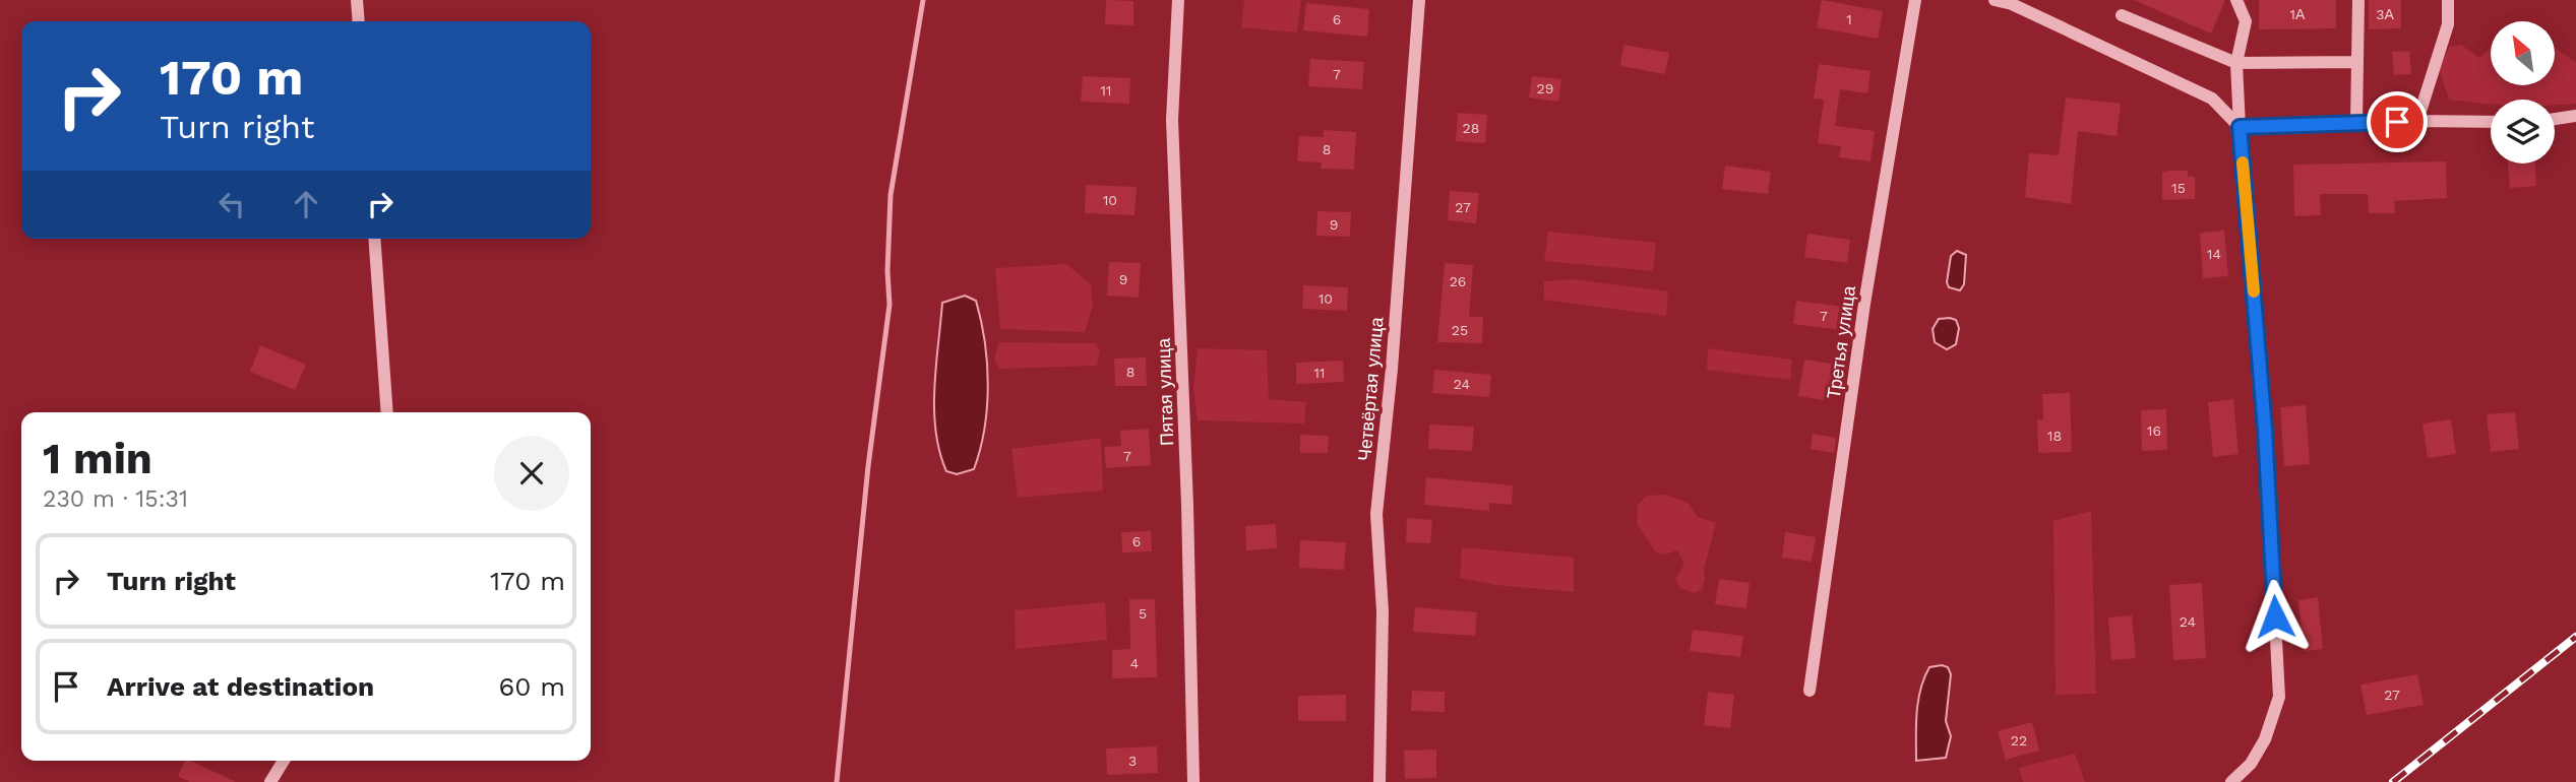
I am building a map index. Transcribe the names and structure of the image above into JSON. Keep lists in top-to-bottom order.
{
  "streets": {
    "street": ["Третья улица", "Четвёртая улица", "Пятая улица"]
  },
  "house_numbers": [
    "1А",
    "3А",
    "6",
    "1",
    "7",
    "29",
    "11",
    "28",
    "8",
    "15",
    "10",
    "27",
    "9",
    "14",
    "9",
    "26",
    "10",
    "7",
    "25",
    "8",
    "11",
    "24",
    "16",
    "18",
    "7",
    "6",
    "5",
    "24",
    "4",
    "27",
    "22",
    "3"
  ],
  "north": "top left",
  "page": {
    "turn": ["170 m", "Turn right"],
    "heading": ["1 min", "230 m · 15:31"],
    "list": [
      {
        "name": "Turn right",
        "value": "170 m"
      },
      {
        "name": "Arrive at destination",
        "value": "60 m"
      }
    ]
  }
}
